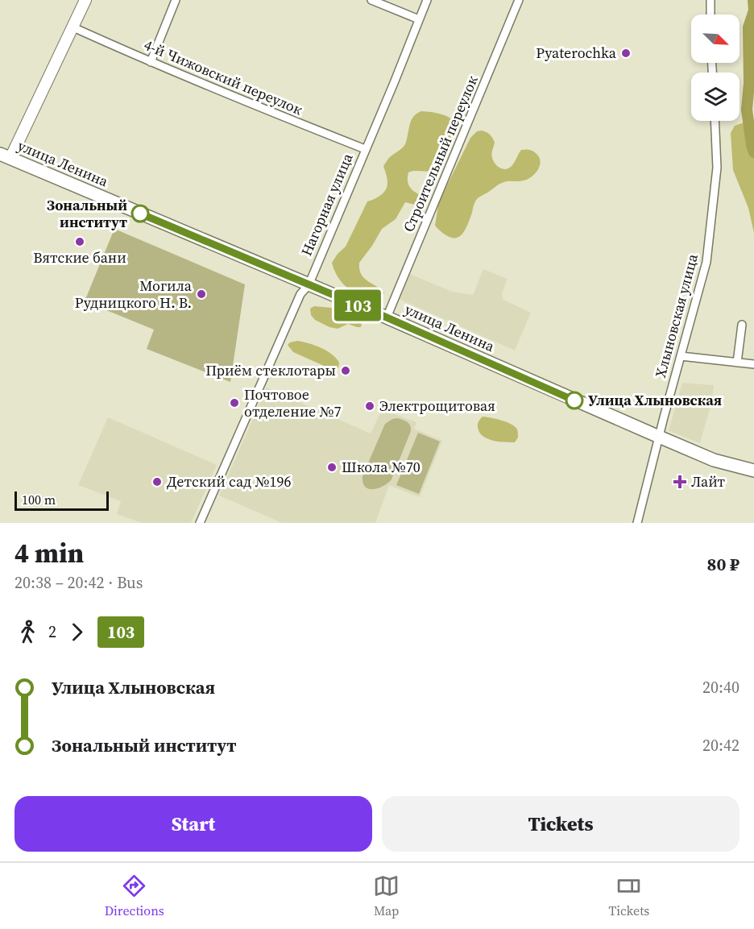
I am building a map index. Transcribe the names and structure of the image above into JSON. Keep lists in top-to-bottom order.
{
  "streets": {
    "main road": ["улица Ленина"],
    "street": [
      "4-й Чижовский переулок",
      "Строительный переулок",
      "Нагорная улица",
      "Хлыновская улица"
    ]
  },
  "crossings": [
    ["4-й Чижовский переулок", "Нагорная улица"],
    ["Строительный переулок", "улица Ленина"],
    ["улица Ленина", "Нагорная улица"],
    ["улица Ленина", "Хлыновская улица"]
  ],
  "places": {
    "other": [
      "Pyaterochka",
      "Зональный институт",
      "Вятские бани",
      "Могила Рудницкого Н. В.",
      "Приём стеклотары",
      "Улица Хлыновская",
      "Почтовое отделение №7",
      "Электрощитовая",
      "Школа №70",
      "Детский сад №196"
    ],
    "health": ["Лайт"]
  },
  "lines": ["bus line 103"],
  "scale_bar": "100 m",
  "north": "bottom right",
  "page": {
    "on_map": "103",
    "scale": "100 m",
    "heading": ["4 min", "20:38 – 20:42 · Bus", "80 ₽"],
    "legs": ["2", "103"],
    "list": [
      {
        "name": "Улица Хлыновская",
        "value": "20:40"
      },
      {
        "name": "Зональный институт",
        "value": "20:42"
      }
    ],
    "buttons": ["Start", "Tickets"],
    "tabs": ["Directions", "Map", "Tickets"]
  }
}
